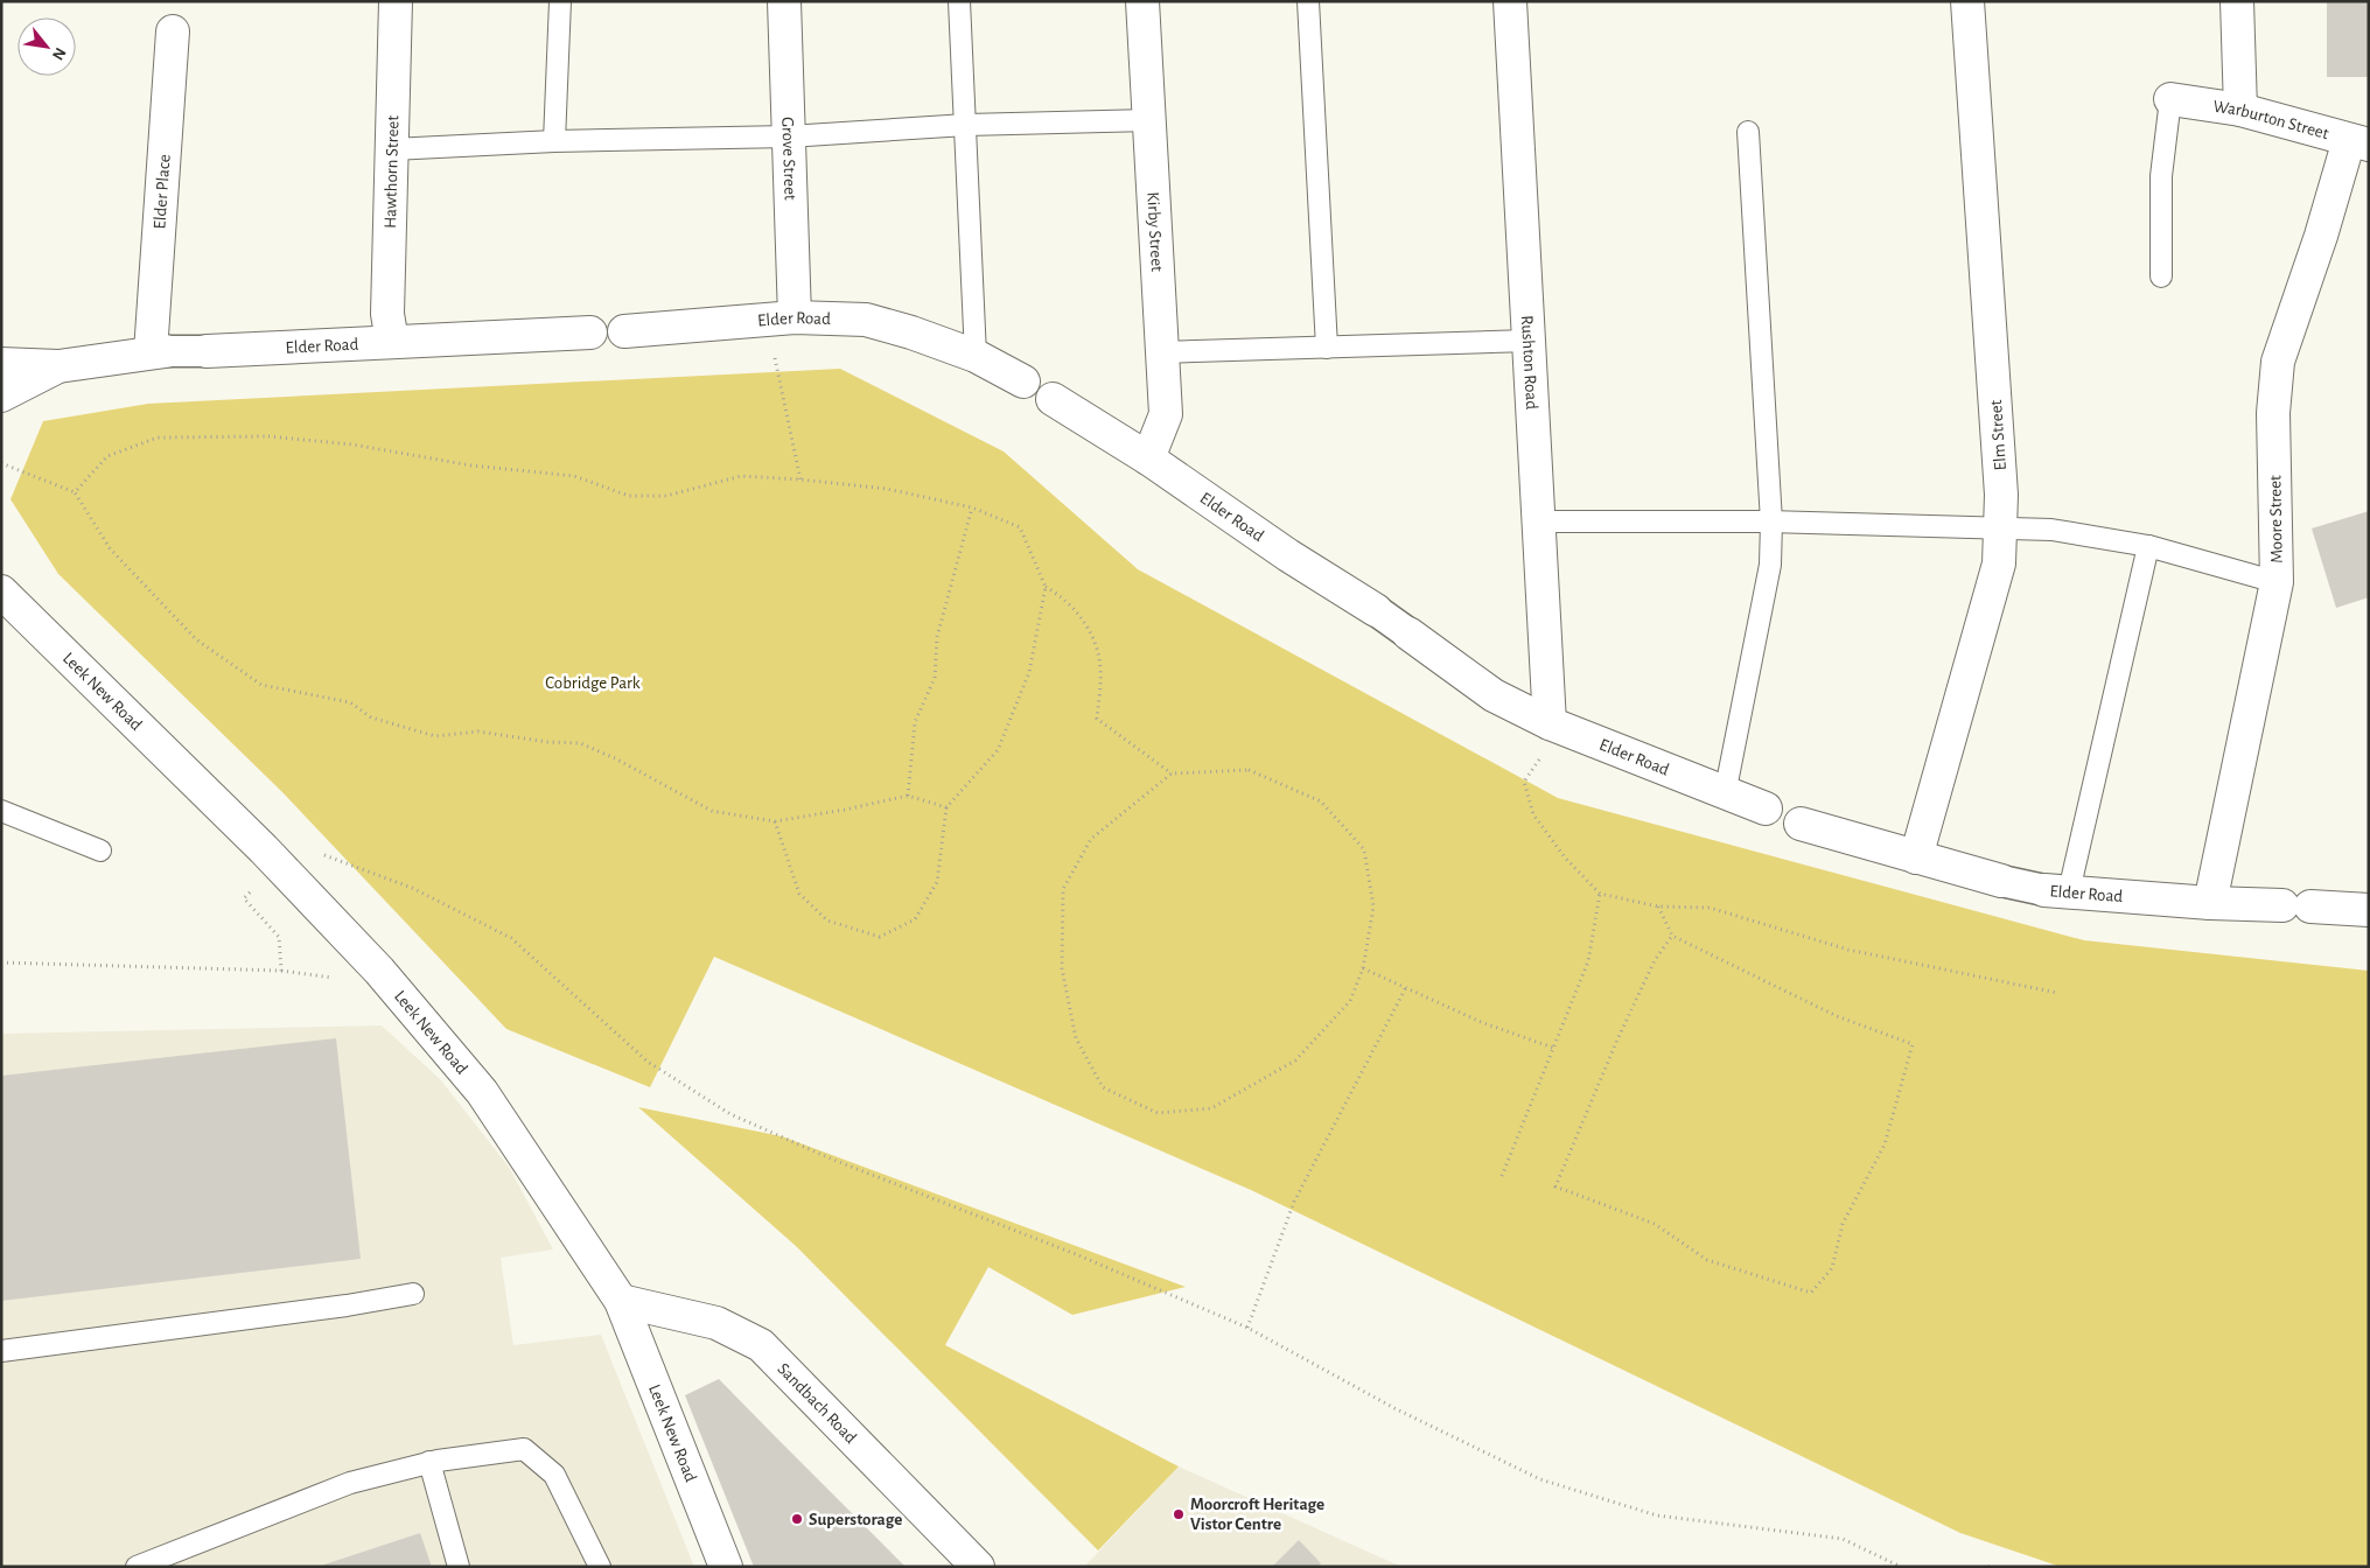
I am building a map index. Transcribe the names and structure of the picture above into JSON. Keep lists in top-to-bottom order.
{
  "streets": {
    "main road": [
      "Warburton Street",
      "Grove Street",
      "Hawthorn Street",
      "Elder Place",
      "Kirby Street",
      "Elder Road",
      "Rushton Road",
      "Elm Street",
      "Moore Street",
      "Leek New Road",
      "Sandbach Road"
    ]
  },
  "crossings": [
    ["Warburton Street", "Moore Street"],
    ["Grove Street", "Elder Road"],
    ["Hawthorn Street", "Elder Road"],
    ["Elder Place", "Elder Road"],
    ["Kirby Street", "Elder Road"],
    ["Elder Road", "Rushton Road"],
    ["Elder Road", "Elm Street"],
    ["Elder Road", "Moore Street"],
    ["Leek New Road", "Sandbach Road"]
  ],
  "parks": ["Cobridge Park"],
  "places": ["Moorcroft Heritage Vistor Centre", "Superstorage"],
  "north": "bottom right"
}
